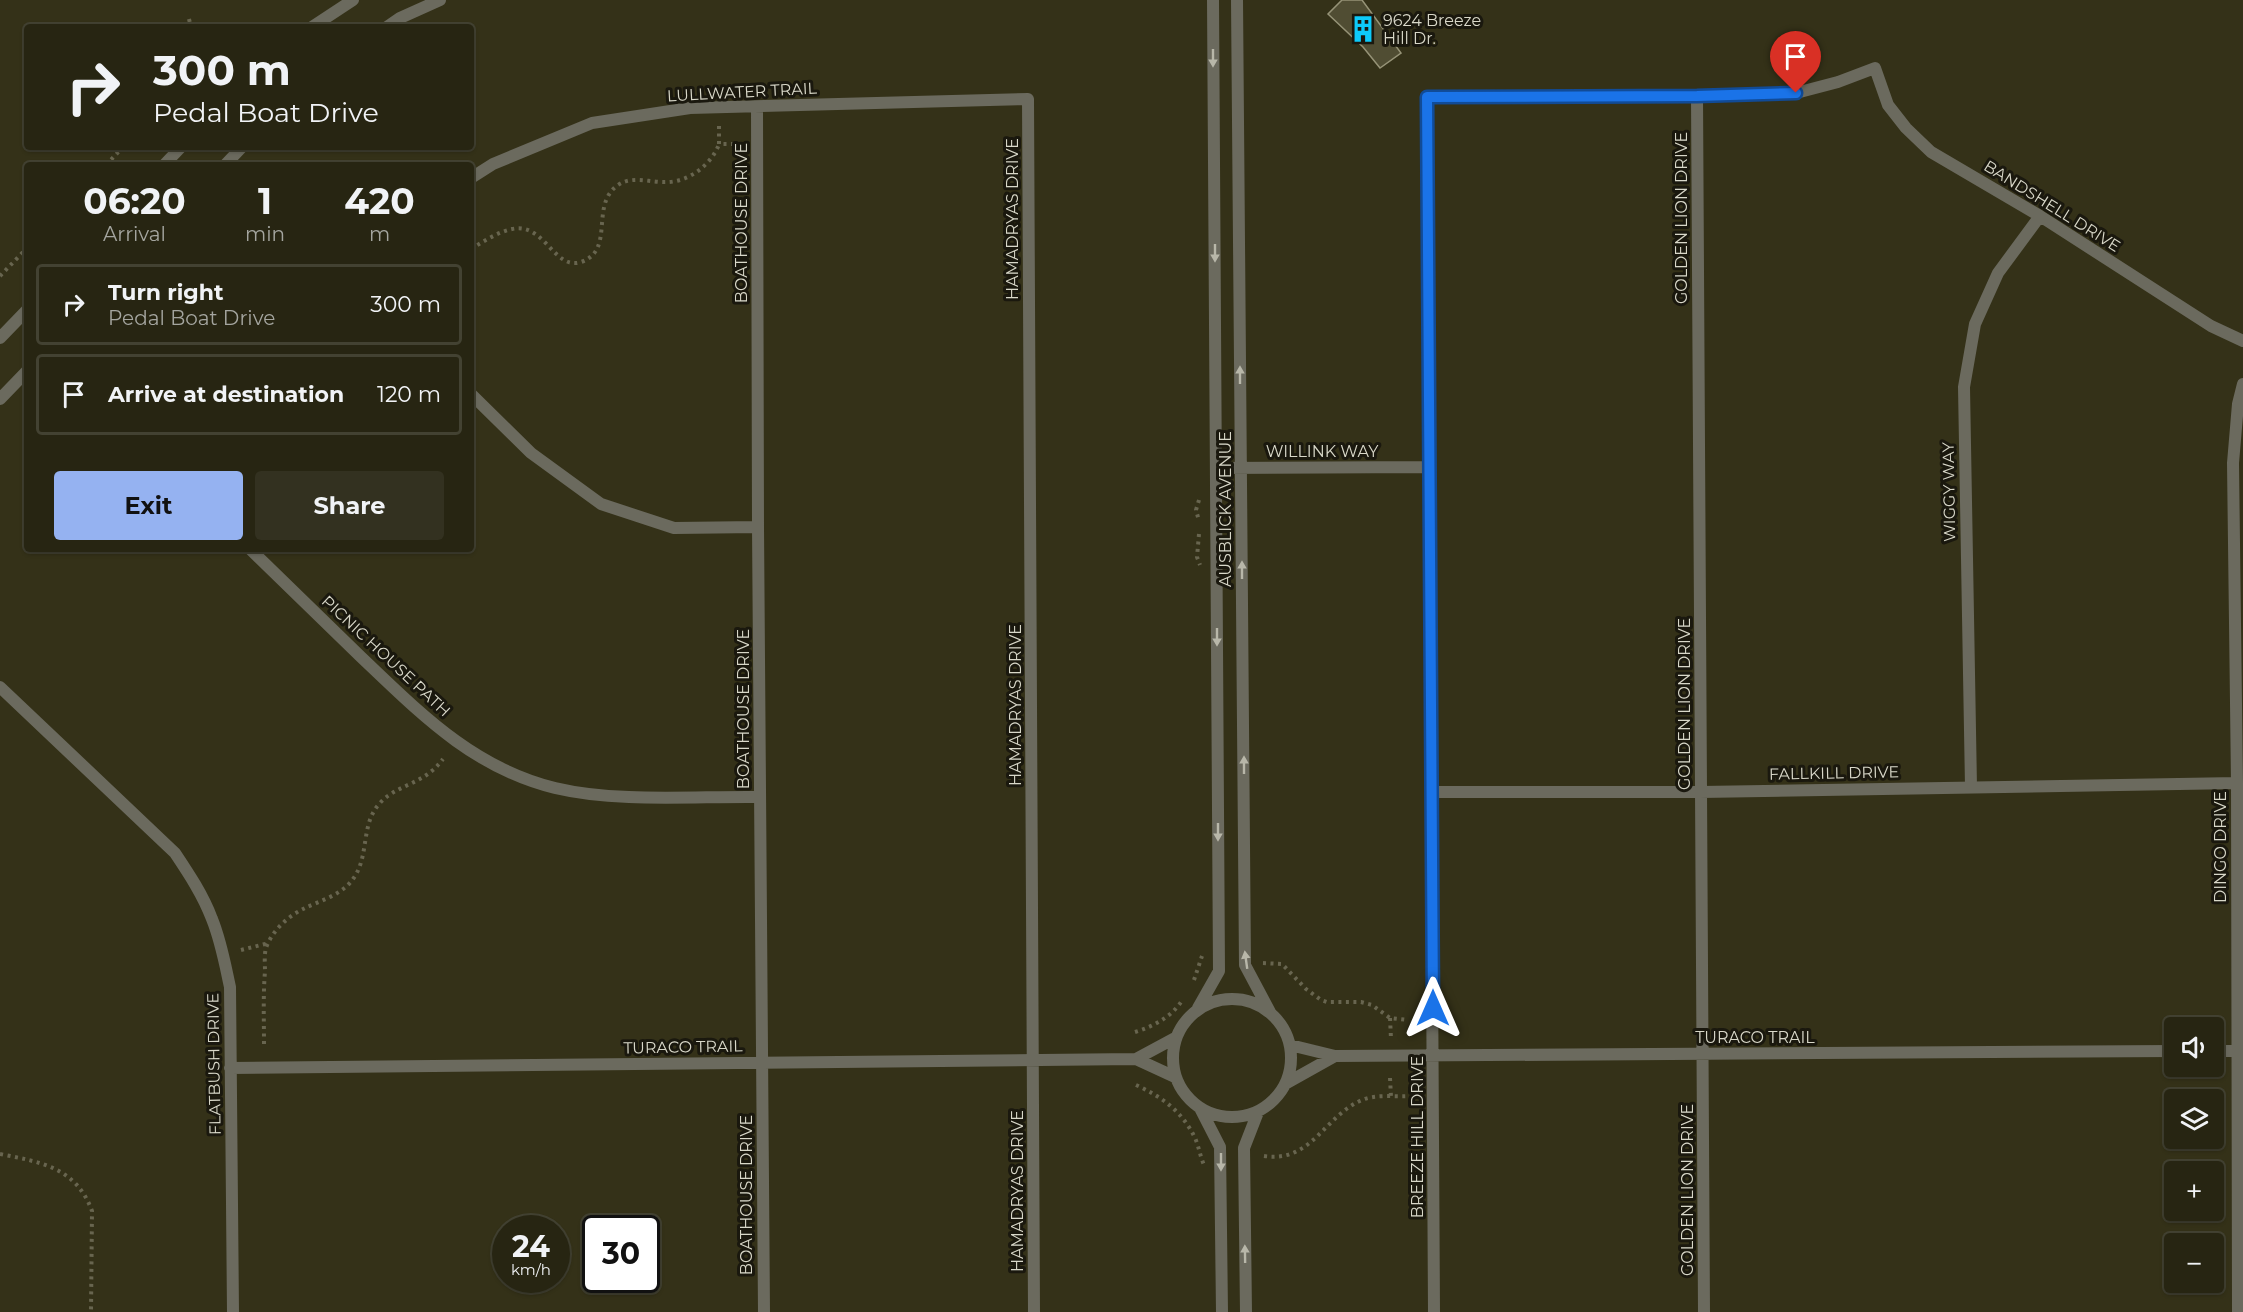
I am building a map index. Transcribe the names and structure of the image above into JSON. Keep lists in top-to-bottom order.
{
  "streets": {
    "street": [
      "LULLWATER TRAIL",
      "BANDSHELL DRIVE",
      "GOLDEN LION DRIVE",
      "HAMADRYAS DRIVE",
      "BOATHOUSE DRIVE",
      "WILLINK WAY",
      "WIGGY WAY",
      "AUSBLICK AVENUE",
      "PICNIC HOUSE PATH",
      "FALLKILL DRIVE",
      "DINGO DRIVE",
      "TURACO TRAIL",
      "FLATBUSH DRIVE",
      "BREEZE HILL DRIVE"
    ]
  },
  "crossings": [
    ["LULLWATER TRAIL", "HAMADRYAS DRIVE"],
    ["LULLWATER TRAIL", "BOATHOUSE DRIVE"],
    ["BANDSHELL DRIVE", "GOLDEN LION DRIVE"],
    ["BANDSHELL DRIVE", "WIGGY WAY"],
    ["BANDSHELL DRIVE", "BREEZE HILL DRIVE"],
    ["GOLDEN LION DRIVE", "FALLKILL DRIVE"],
    ["GOLDEN LION DRIVE", "TURACO TRAIL"],
    ["GOLDEN LION DRIVE", "BREEZE HILL DRIVE"],
    ["HAMADRYAS DRIVE", "TURACO TRAIL"],
    ["BOATHOUSE DRIVE", "PICNIC HOUSE PATH"],
    ["BOATHOUSE DRIVE", "TURACO TRAIL"],
    ["WILLINK WAY", "AUSBLICK AVENUE"],
    ["WILLINK WAY", "BREEZE HILL DRIVE"],
    ["WIGGY WAY", "FALLKILL DRIVE"],
    ["AUSBLICK AVENUE", "TURACO TRAIL"],
    ["FALLKILL DRIVE", "DINGO DRIVE"],
    ["FALLKILL DRIVE", "BREEZE HILL DRIVE"],
    ["TURACO TRAIL", "FLATBUSH DRIVE"],
    ["TURACO TRAIL", "BREEZE HILL DRIVE"]
  ],
  "places": {
    "building": ["9624 Breeze Hill Dr."]
  },
  "page": {
    "turn": ["300 m", "Pedal Boat Drive"],
    "eta": [
      "06:20",
      "Arrival",
      "1",
      "min",
      "420",
      "m"
    ],
    "list": [
      {
        "name": "Turn right",
        "note": "Pedal Boat Drive",
        "value": "300 m"
      },
      {
        "name": "Arrive at destination",
        "value": "120 m"
      }
    ],
    "buttons": ["Exit", "Share"],
    "map_buttons": ["+", "−"],
    "speed": "24 km/h",
    "limit": "30"
  }
}
